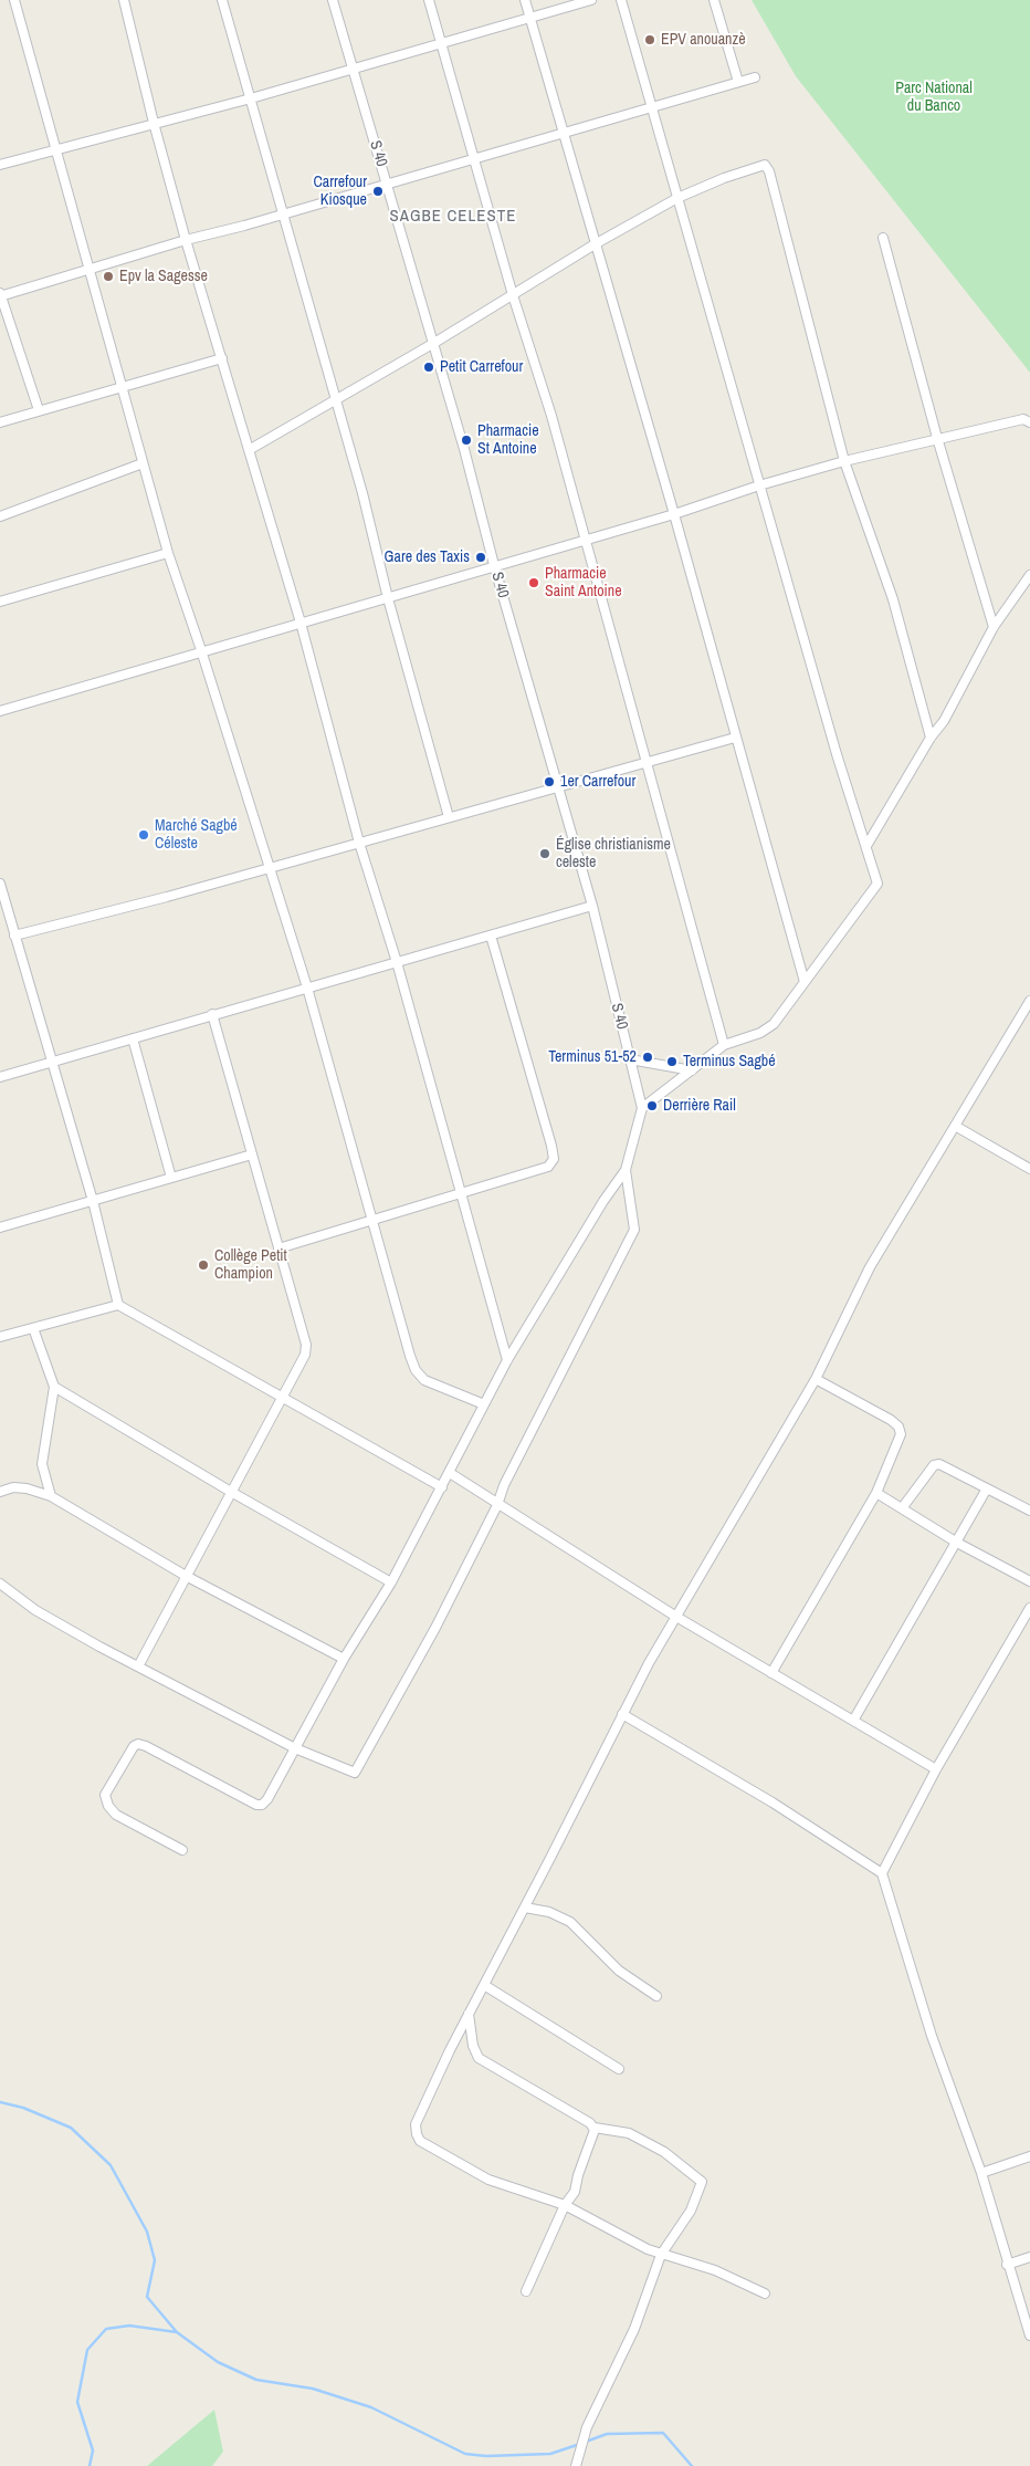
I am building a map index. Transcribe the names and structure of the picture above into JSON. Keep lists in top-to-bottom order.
{
  "streets": {
    "street": ["S 40"]
  },
  "districts": ["SAGBE CELESTE"],
  "parks": ["Parc National du Banco"],
  "places": [
    "EPV anouanzè",
    "Carrefour Kiosque",
    "Epv la Sagesse",
    "Petit Carrefour",
    "Pharmacie St Antoine",
    "Gare des Taxis",
    "Pharmacie Saint Antoine",
    "1er Carrefour",
    "Marché Sagbé Céleste",
    "Église christianisme celeste",
    "Terminus 51-52",
    "Terminus Sagbé",
    "Derrière Rail",
    "Collège Petit Champion"
  ]
}
